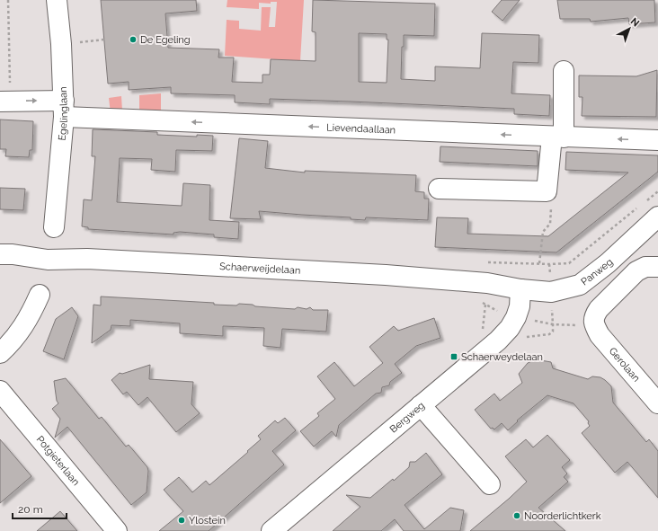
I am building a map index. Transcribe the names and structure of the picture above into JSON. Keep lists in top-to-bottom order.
{
  "streets": {
    "street": [
      "Egelinglaan",
      "Lievendaallaan",
      "Schaerweijdelaan",
      "Panweg",
      "Gerolaan",
      "Bergweg",
      "Potgieterlaan"
    ]
  },
  "crossings": [
    ["Egelinglaan", "Lievendaallaan"],
    ["Schaerweijdelaan", "Panweg"],
    ["Schaerweijdelaan", "Bergweg"],
    ["Panweg", "Bergweg"]
  ],
  "one_way": ["Lievendaallaan"],
  "places": {
    "other": ["De Egeling", "Noorderlichtkerk", "Ylostein"],
    "transit": ["Schaerweydelaan"]
  },
  "scale_bar": "20 m",
  "north": "top right"
}
